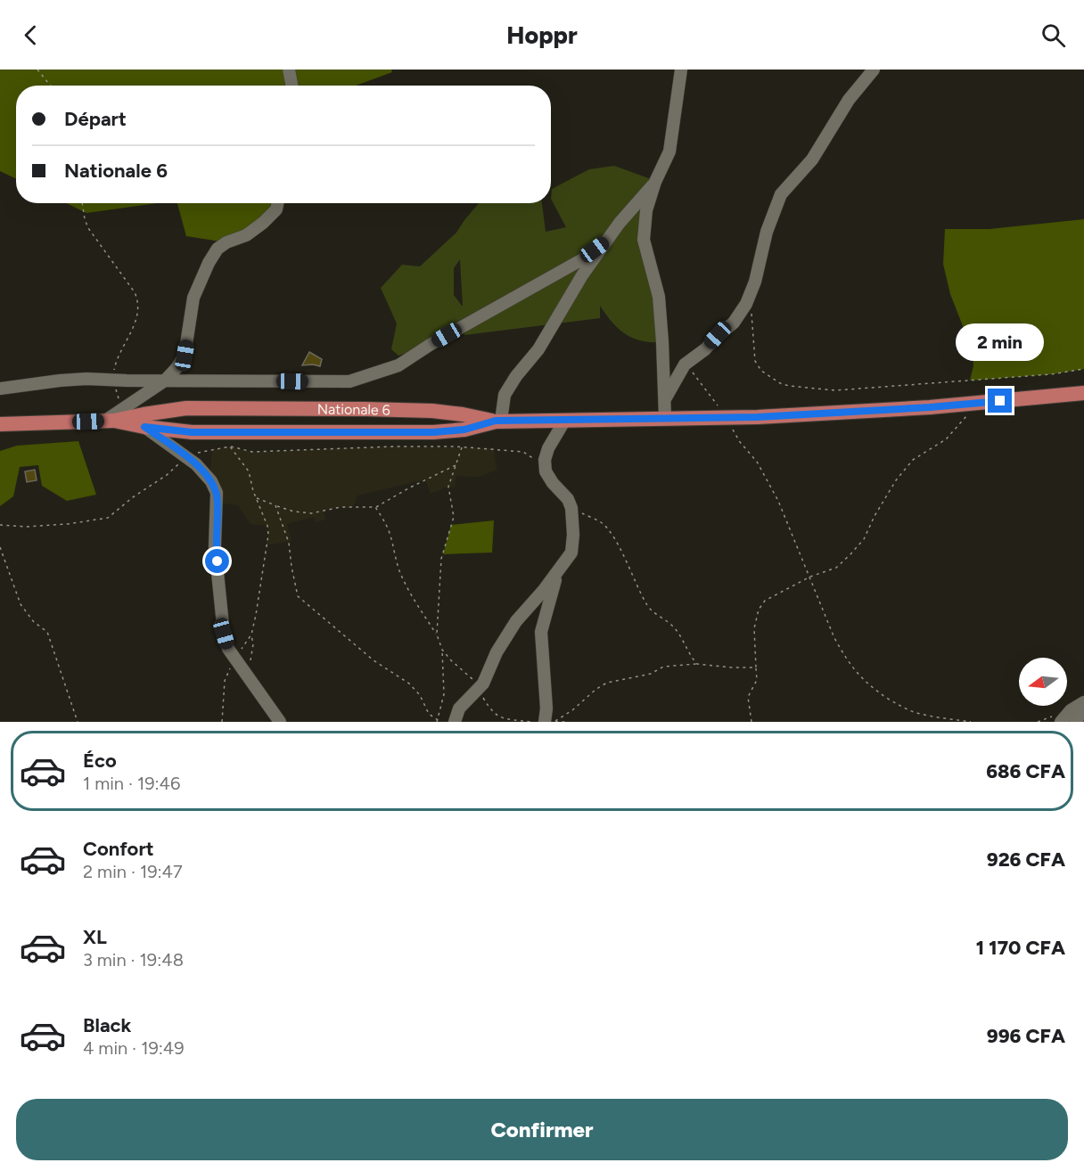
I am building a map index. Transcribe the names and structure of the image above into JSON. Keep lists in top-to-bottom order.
{
  "streets": {
    "main road": ["Nationale 6"]
  },
  "north": "left",
  "page": {
    "header": "Hoppr",
    "banner": ["Départ", "Nationale 6"],
    "bubble": "2 min",
    "list": [
      {
        "name": "Éco",
        "note": "1 min · 19:46",
        "value": "686 CFA"
      },
      {
        "name": "Confort",
        "note": "2 min · 19:47",
        "value": "926 CFA"
      },
      {
        "name": "XL",
        "note": "3 min · 19:48",
        "value": "1 170 CFA"
      },
      {
        "name": "Black",
        "note": "4 min · 19:49",
        "value": "996 CFA"
      }
    ],
    "buttons": "Confirmer"
  }
}
